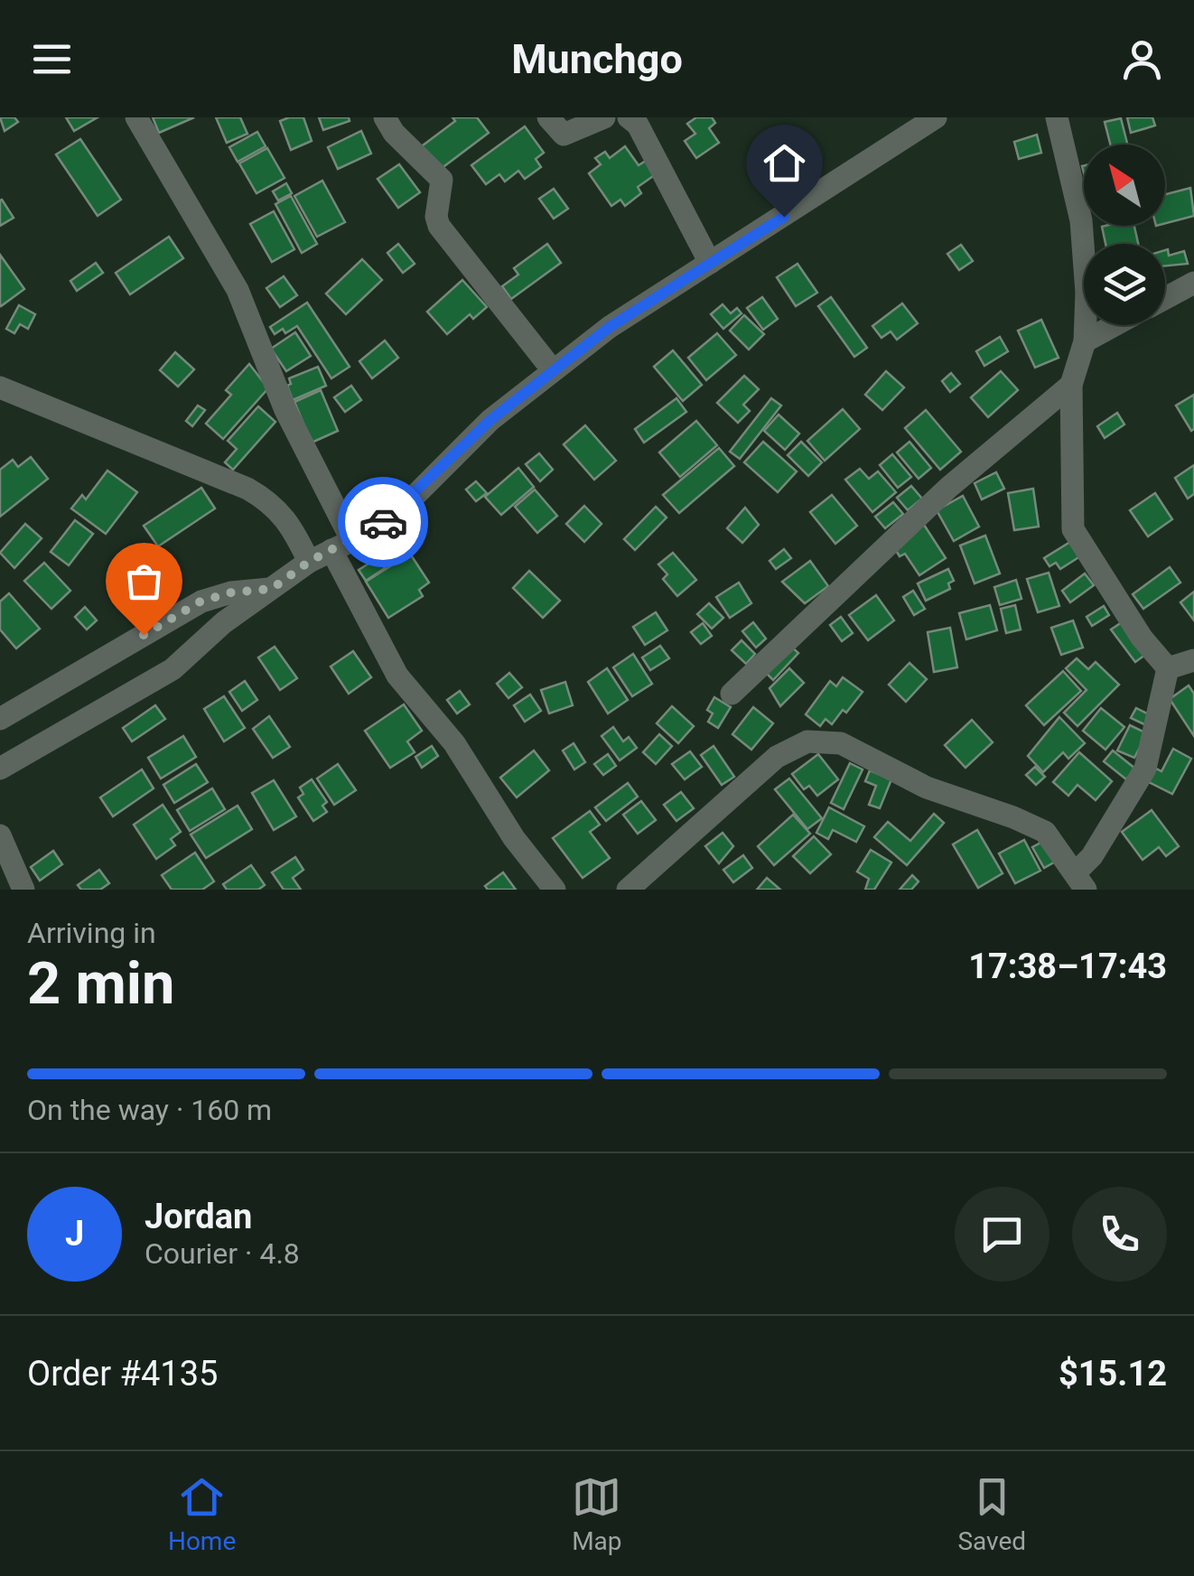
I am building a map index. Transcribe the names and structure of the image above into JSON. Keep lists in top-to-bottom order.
{
  "north": "top left",
  "page": {
    "header": "Munchgo",
    "heading": ["2 min", "Arriving in", "17:38–17:43"],
    "panel": [
      "Jordan",
      "Courier · 4.8",
      "Order #4135",
      "$15.12"
    ],
    "bar": "On the way · 160 m",
    "round": "J",
    "tabs": ["Home", "Map", "Saved"]
  }
}
